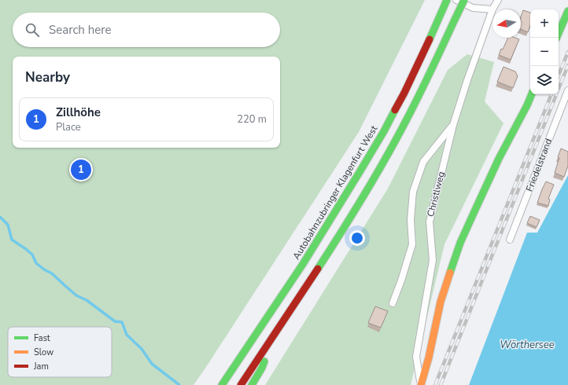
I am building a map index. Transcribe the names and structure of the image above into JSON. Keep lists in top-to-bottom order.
{
  "streets": {
    "main road": ["Autobahnzubringer Klagenfurt West"],
    "street": ["Friedelstrand", "Christlweg"]
  },
  "water": ["Wörthersee"],
  "legend": ["Fast", "Slow", "Jam"],
  "north": "left",
  "page": {
    "map_buttons": ["+", "−"],
    "search": "Search here",
    "heading": "Nearby",
    "list": [
      {
        "mark": "1",
        "name": "Zillhöhe",
        "note": "Place",
        "value": "220 m"
      }
    ],
    "pins": "1"
  }
}
